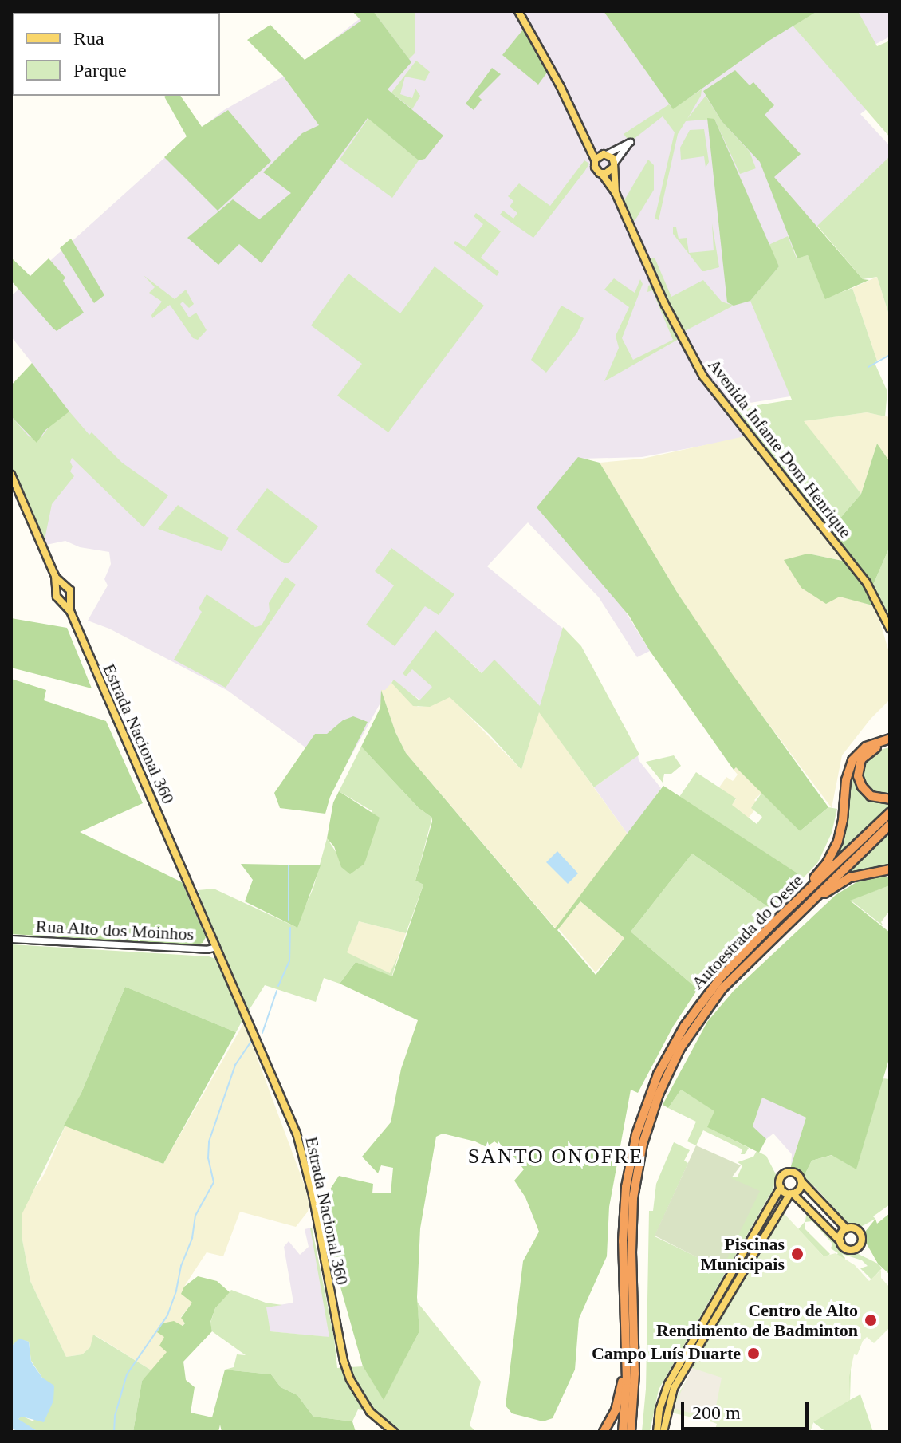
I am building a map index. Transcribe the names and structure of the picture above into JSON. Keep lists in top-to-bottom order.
{
  "streets": {
    "highway": ["Autoestrada do Oeste"],
    "main road": ["Avenida Infante Dom Henrique", "Estrada Nacional 360"],
    "street": ["Rua Alto dos Moinhos"]
  },
  "crossings": [
    ["Estrada Nacional 360", "Rua Alto dos Moinhos"]
  ],
  "districts": ["SANTO ONOFRE"],
  "places": ["Piscinas Municipais", "Centro de Alto Rendimento de Badminton", "Campo Luís Duarte"],
  "legend": ["Rua", "Parque"],
  "scale_bar": "200 m"
}
